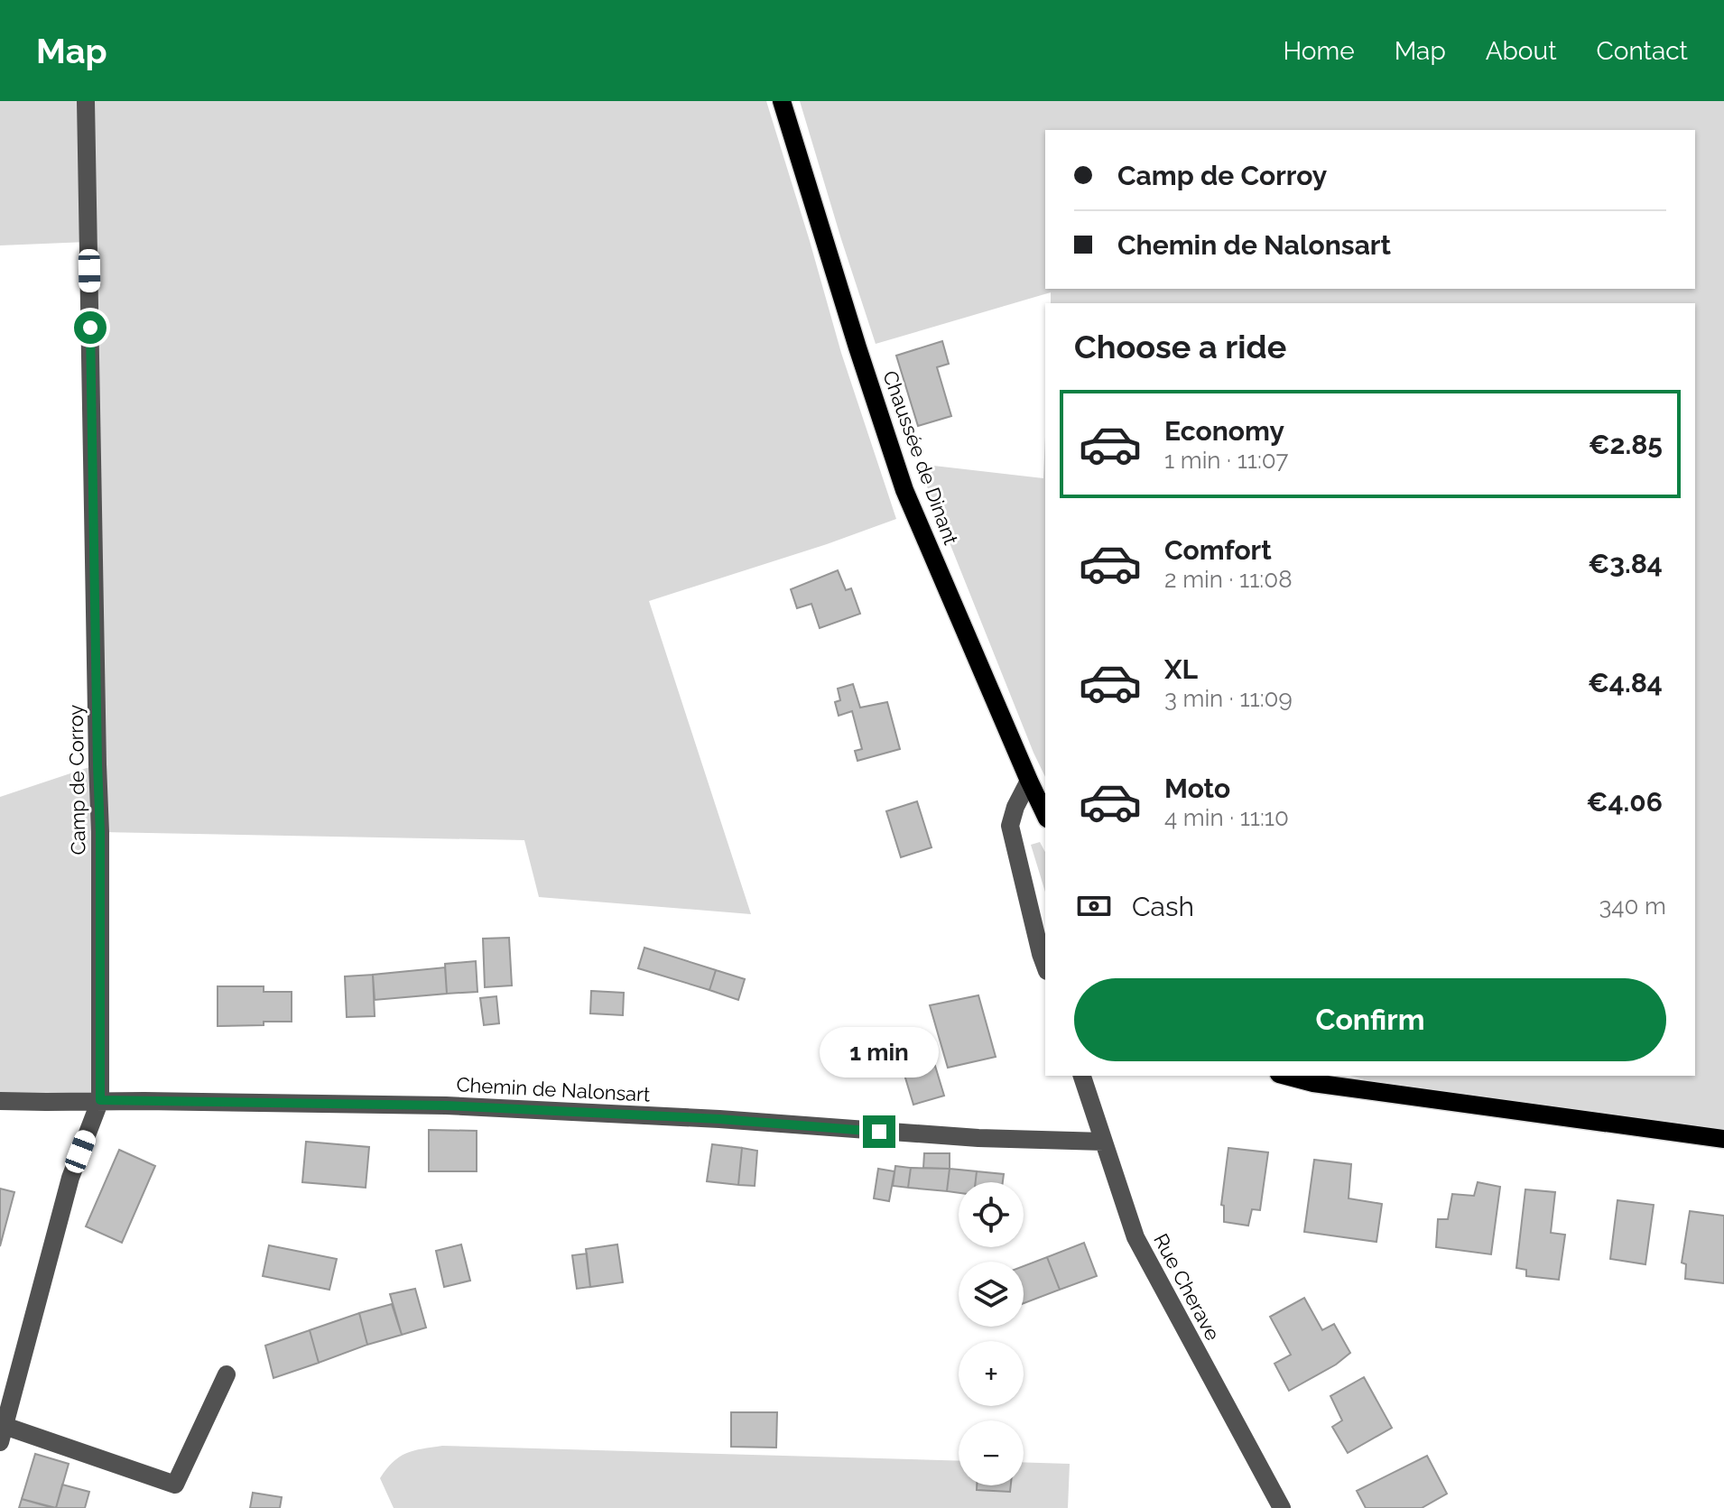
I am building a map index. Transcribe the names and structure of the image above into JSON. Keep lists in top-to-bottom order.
{
  "streets": {
    "main road": ["Chaussée de Dinant"],
    "street": ["Camp de Corroy", "Chemin de Nalonsart", "Rue Cherave"]
  },
  "crossings": [
    ["Camp de Corroy", "Chemin de Nalonsart"],
    ["Chemin de Nalonsart", "Rue Cherave"]
  ],
  "page": {
    "header": "Map",
    "nav": [
      "Home",
      "Map",
      "About",
      "Contact"
    ],
    "banner": ["Camp de Corroy", "Chemin de Nalonsart"],
    "heading": "Choose a ride",
    "list": [
      {
        "name": "Economy",
        "note": "1 min · 11:07",
        "value": "€2.85"
      },
      {
        "name": "Comfort",
        "note": "2 min · 11:08",
        "value": "€3.84"
      },
      {
        "name": "XL",
        "note": "3 min · 11:09",
        "value": "€4.84"
      },
      {
        "name": "Moto",
        "note": "4 min · 11:10",
        "value": "€4.06"
      }
    ],
    "pay": ["Cash", "340 m"],
    "buttons": "Confirm",
    "bubble": "1 min",
    "map_buttons": ["+", "−"]
  }
}
